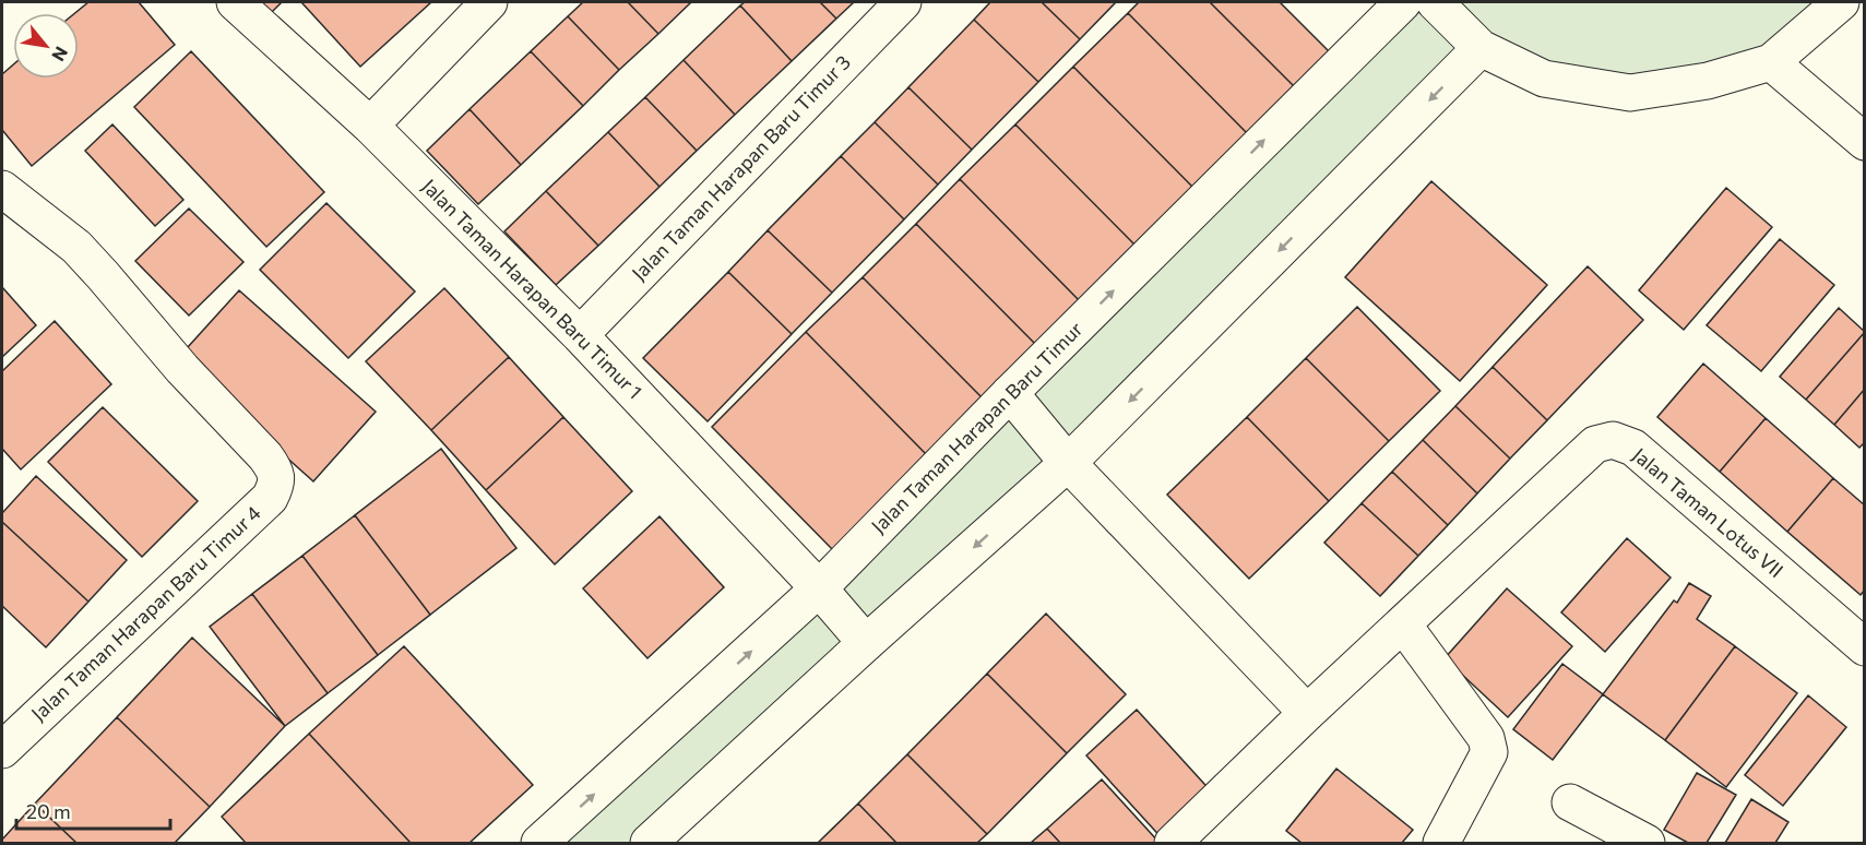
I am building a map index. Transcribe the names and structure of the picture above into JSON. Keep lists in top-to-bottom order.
{
  "streets": {
    "street": [
      "Jalan Taman Harapan Baru Timur 3",
      "Jalan Taman Harapan Baru Timur 1",
      "Jalan Taman Harapan Baru Timur",
      "Jalan Taman Lotus VII",
      "Jalan Taman Harapan Baru Timur 4"
    ]
  },
  "crossings": [
    ["Jalan Taman Harapan Baru Timur 3", "Jalan Taman Harapan Baru Timur 1"],
    ["Jalan Taman Harapan Baru Timur 1", "Jalan Taman Harapan Baru Timur"]
  ],
  "scale_bar": "20 m",
  "north": "bottom right"
}
